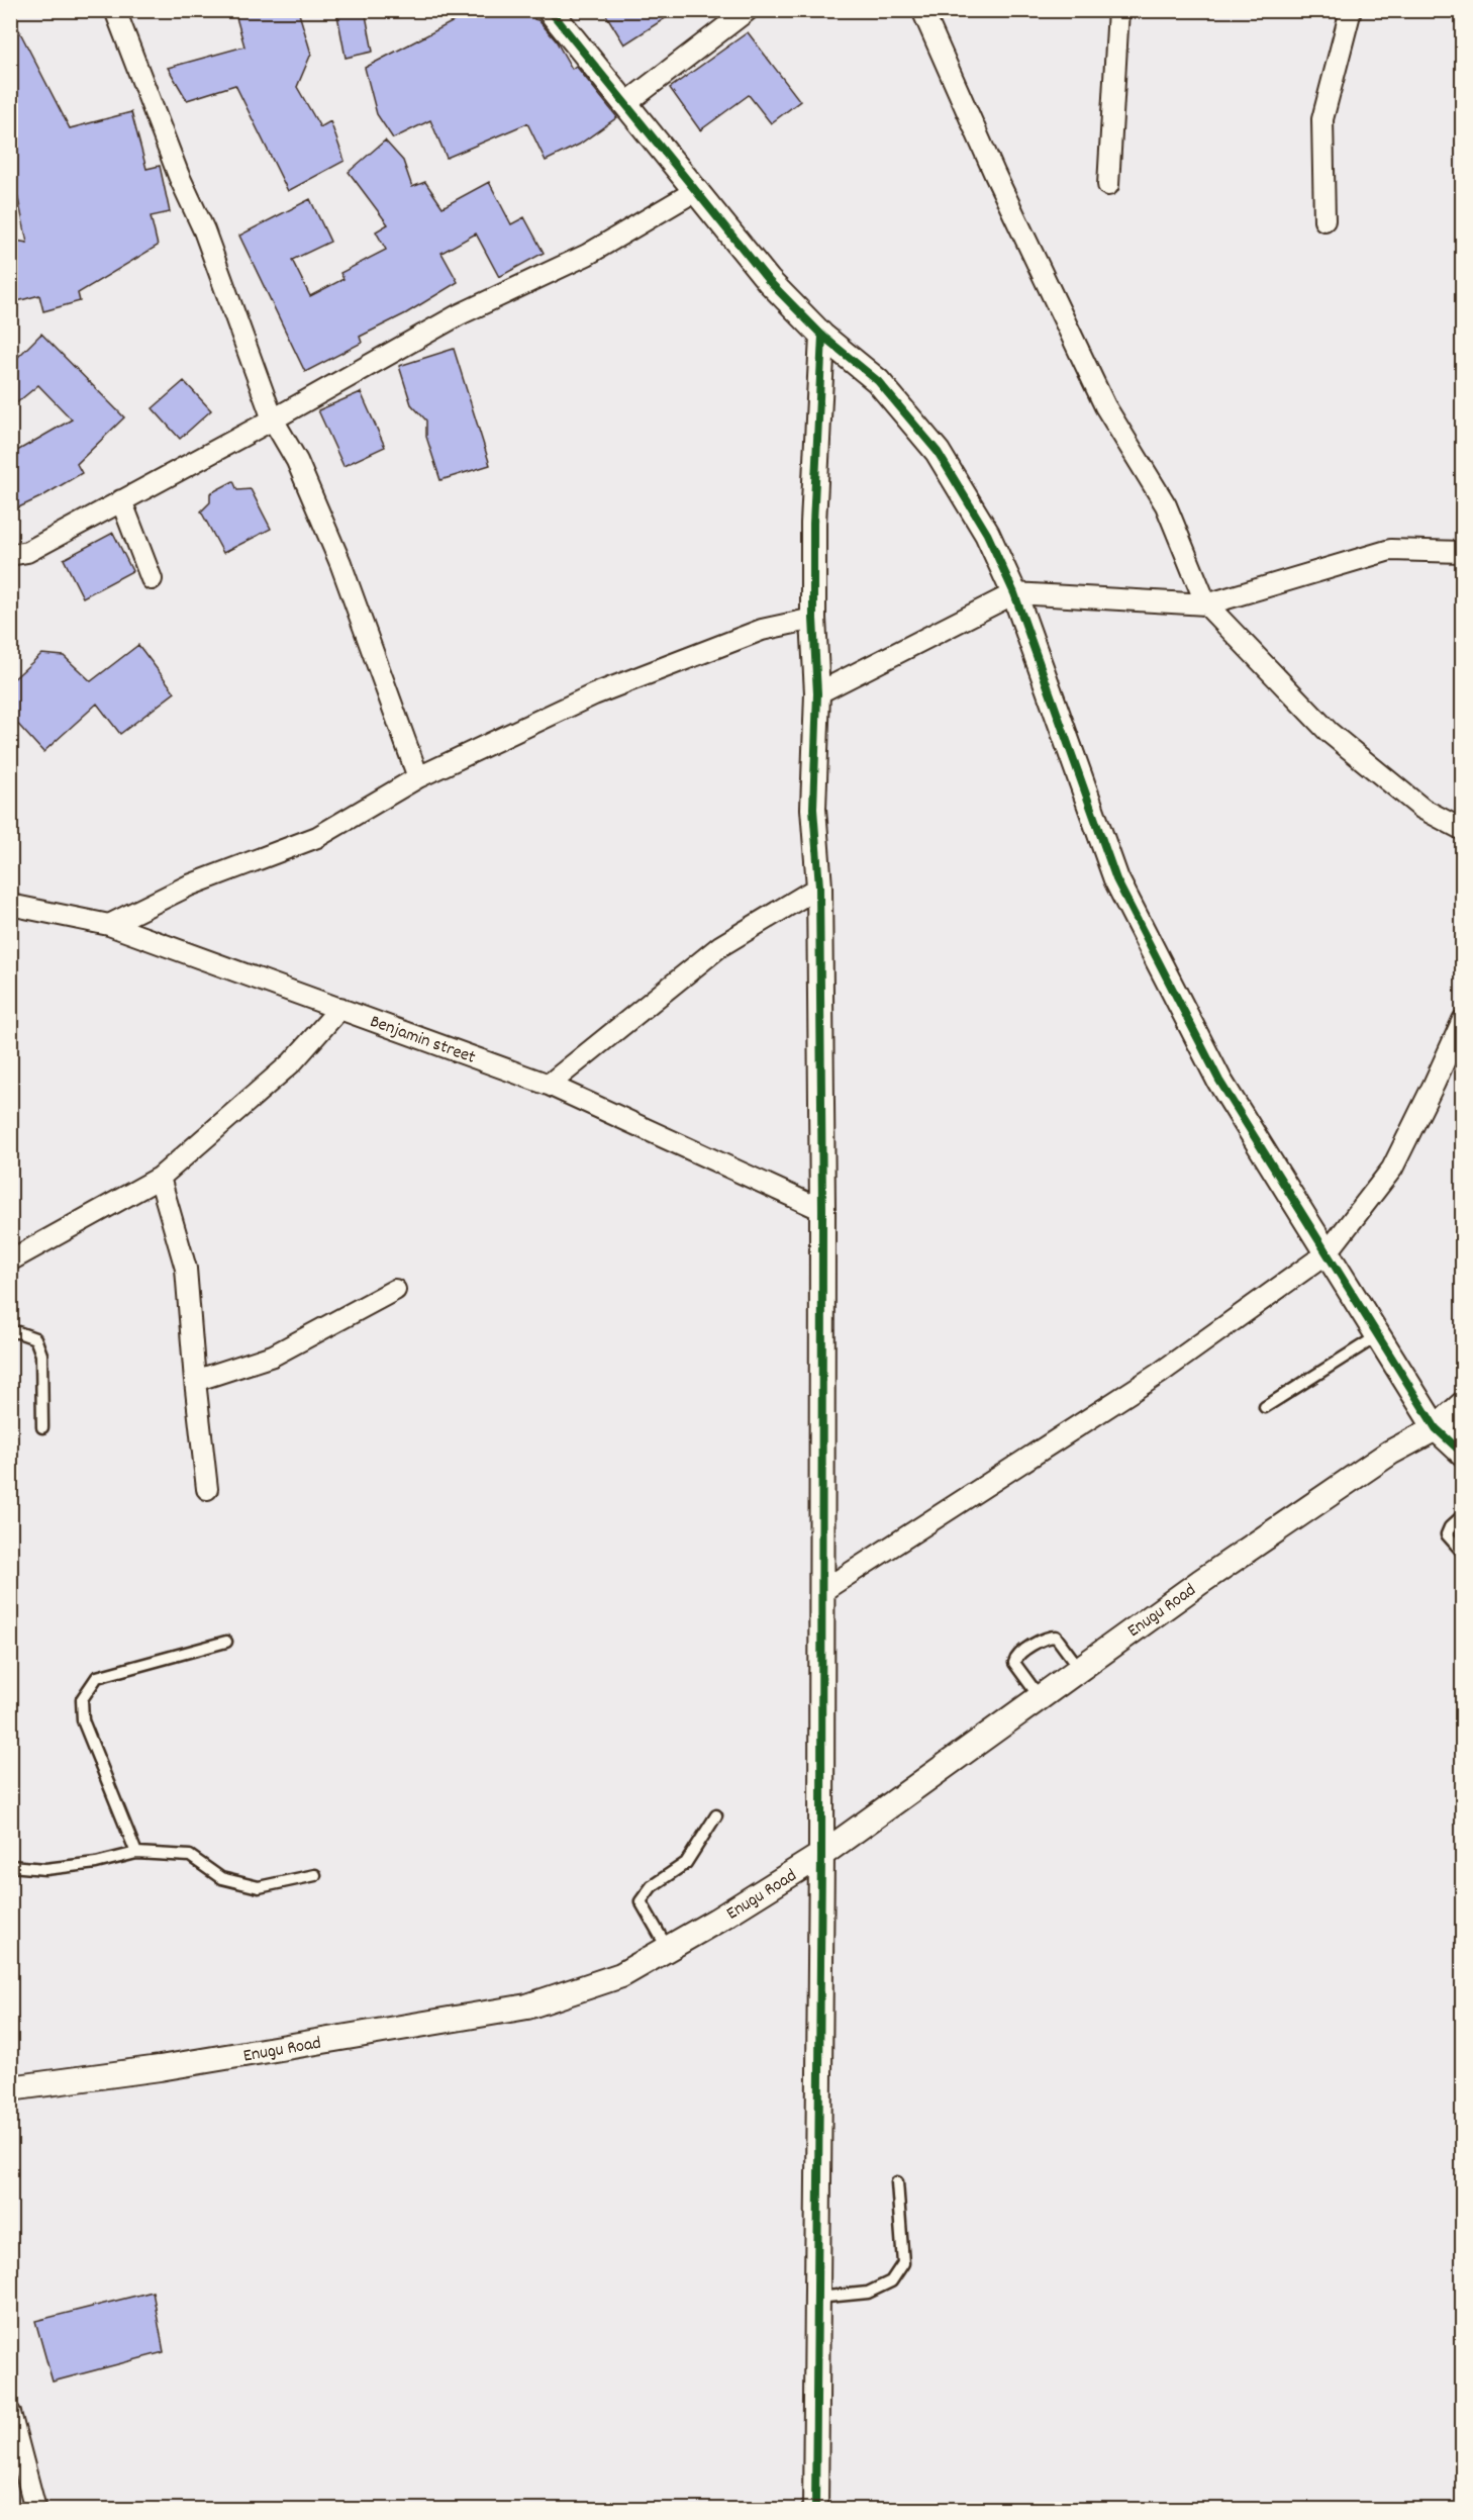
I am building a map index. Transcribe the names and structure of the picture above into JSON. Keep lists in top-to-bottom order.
{
  "streets": {
    "street": ["Benjamin street", "Enugu Road"]
  }
}
